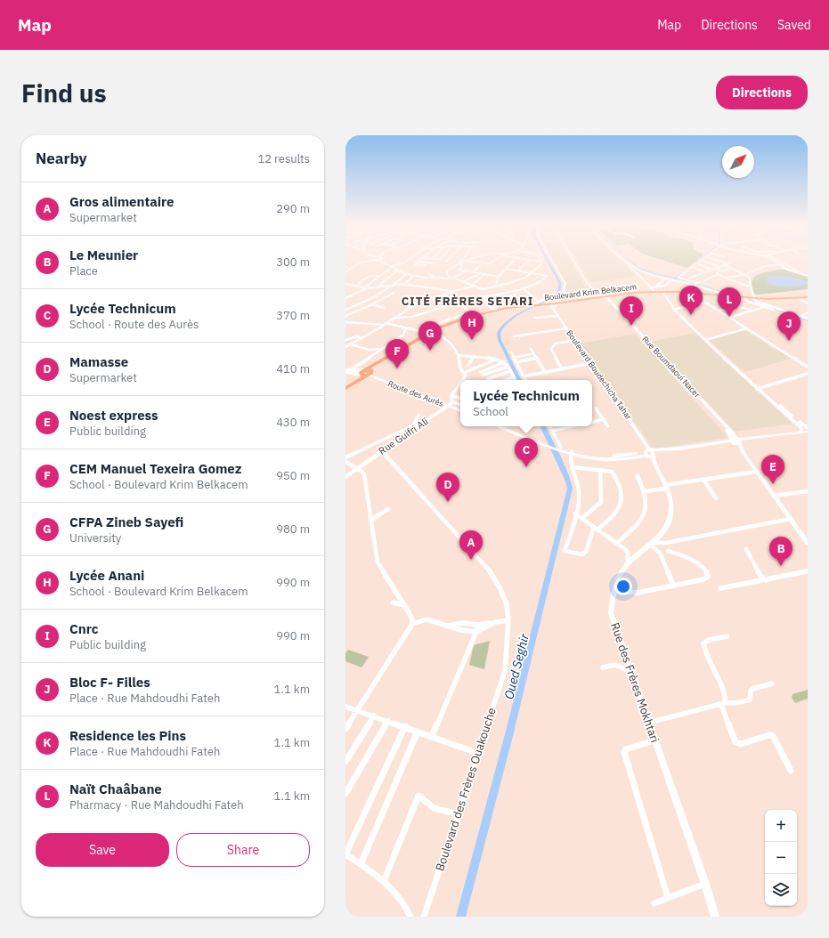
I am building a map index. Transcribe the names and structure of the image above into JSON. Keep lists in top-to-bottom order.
{
  "streets": {
    "main road": ["Boulevard Krim Belkacem"],
    "street": [
      "Rue Boumdaoui Nacer",
      "Boulevard Boudechicha Tahar",
      "Route des Aurès",
      "Rue Guifri Ali",
      "Rue des Frères Mokhtari",
      "Boulevard des Frères Ouakouche"
    ]
  },
  "crossings": [
    ["Boulevard Krim Belkacem", "Rue Boumdaoui Nacer"],
    ["Boulevard Krim Belkacem", "Boulevard Boudechicha Tahar"],
    ["Boulevard Krim Belkacem", "Route des Aurès"],
    ["Boulevard Boudechicha Tahar", "Rue des Frères Mokhtari"],
    ["Route des Aurès", "Rue Guifri Ali"],
    ["Rue Guifri Ali", "Boulevard des Frères Ouakouche"]
  ],
  "districts": ["CITÉ FRÈRES SETARI"],
  "water": ["Oued Seghir"],
  "north": "top right",
  "page": {
    "header": "Map",
    "nav": ["Map", "Directions", "Saved"],
    "buttons": [
      "Directions",
      ["Save", "Share"]
    ],
    "title": "Find us",
    "heading": ["Nearby", "12 results"],
    "list": [
      {
        "mark": "A",
        "name": "Gros alimentaire",
        "note": "Supermarket",
        "value": "290 m"
      },
      {
        "mark": "B",
        "name": "Le Meunier",
        "note": "Place",
        "value": "300 m"
      },
      {
        "mark": "C",
        "name": "Lycée Technicum",
        "note": "School · Route des Aurès",
        "value": "370 m"
      },
      {
        "mark": "D",
        "name": "Mamasse",
        "note": "Supermarket",
        "value": "410 m"
      },
      {
        "mark": "E",
        "name": "Noest express",
        "note": "Public building",
        "value": "430 m"
      },
      {
        "mark": "F",
        "name": "CEM Manuel Texeira Gomez",
        "note": "School · Boulevard Krim Belkacem",
        "value": "950 m"
      },
      {
        "mark": "G",
        "name": "CFPA Zineb Sayefi",
        "note": "University",
        "value": "980 m"
      },
      {
        "mark": "H",
        "name": "Lycée Anani",
        "note": "School · Boulevard Krim Belkacem",
        "value": "990 m"
      },
      {
        "mark": "I",
        "name": "Cnrc",
        "note": "Public building",
        "value": "990 m"
      },
      {
        "mark": "J",
        "name": "Bloc F- Filles",
        "note": "Place · Rue Mahdoudhi Fateh",
        "value": "1.1 km"
      },
      {
        "mark": "K",
        "name": "Residence les Pins",
        "note": "Place · Rue Mahdoudhi Fateh",
        "value": "1.1 km"
      },
      {
        "mark": "L",
        "name": "Naït Chaâbane",
        "note": "Pharmacy · Rue Mahdoudhi Fateh",
        "value": "1.1 km"
      }
    ],
    "pins": [
      "K",
      "L",
      "I",
      "H",
      "J",
      "G",
      "F",
      "C",
      "E",
      "D",
      "A",
      "B"
    ],
    "popup": ["Lycée Technicum", "School"],
    "map_buttons": ["+", "−"]
  }
}
